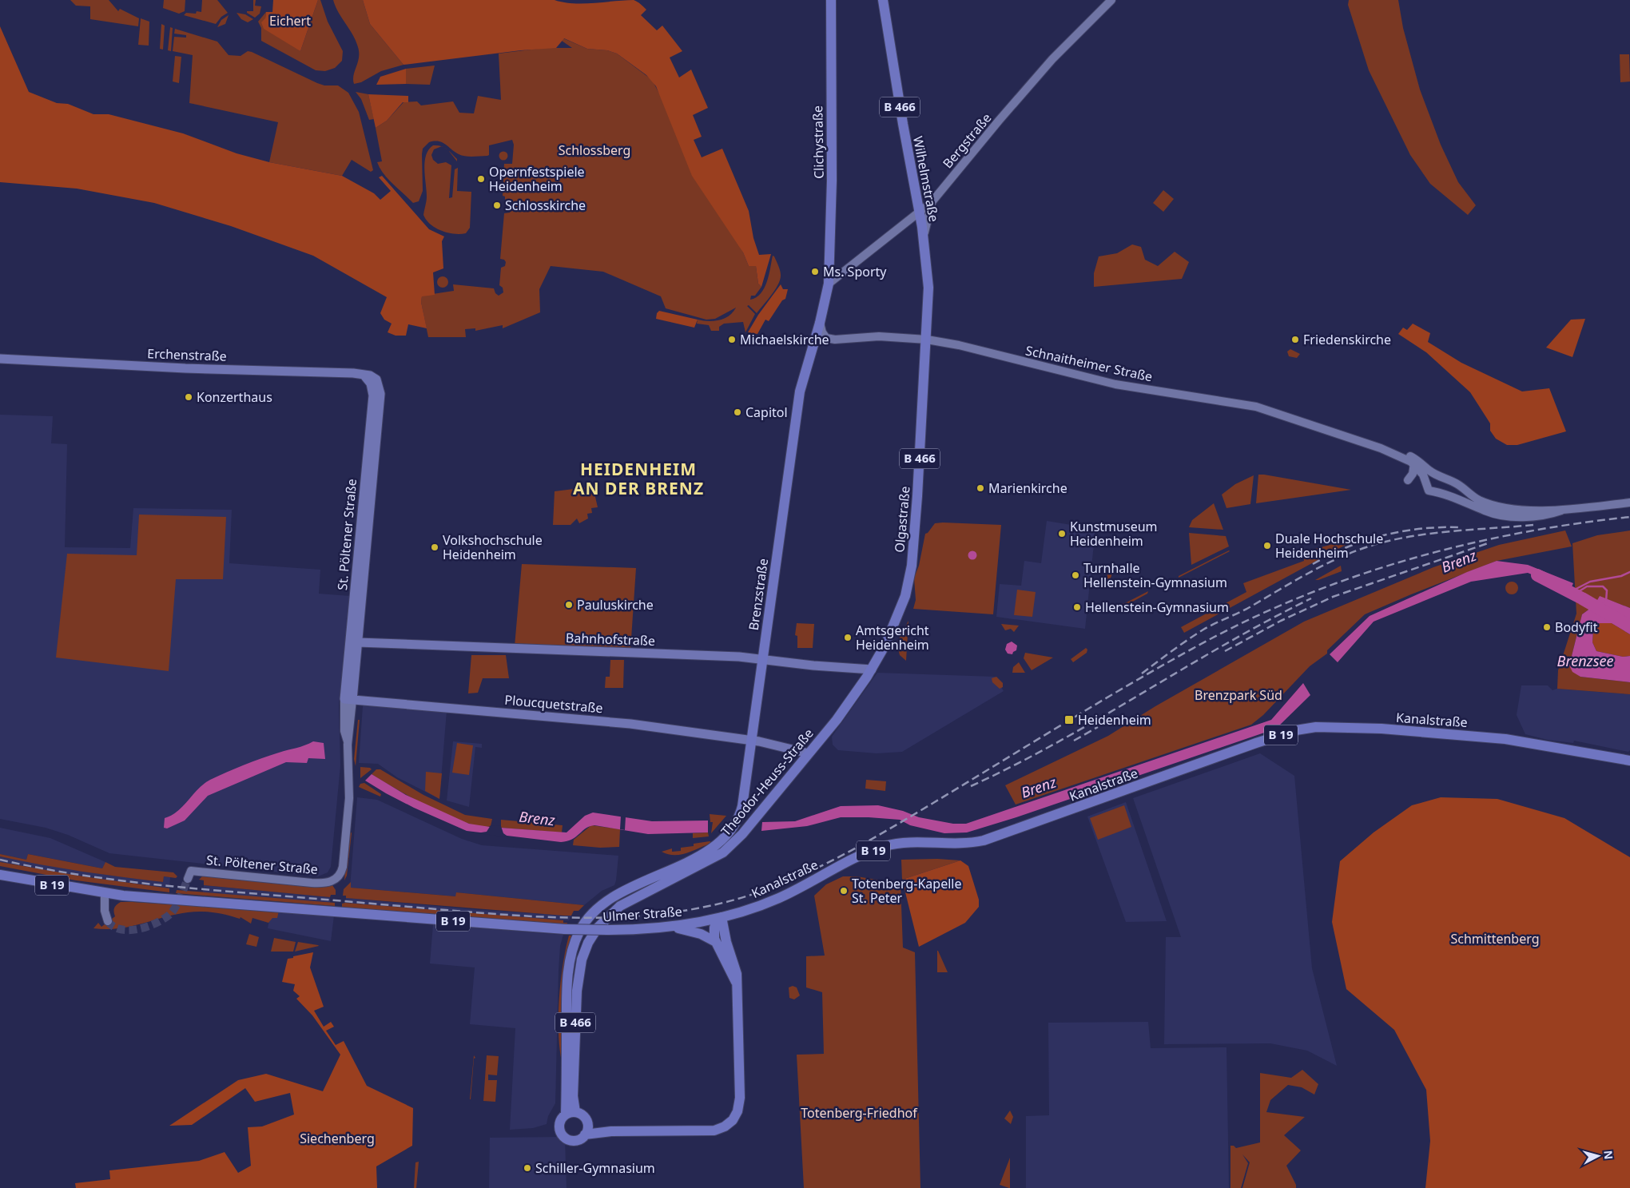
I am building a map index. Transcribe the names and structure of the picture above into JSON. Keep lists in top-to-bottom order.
{
  "streets": {
    "main road": [
      "B 466",
      "Clichystraße",
      "Wilhelmstraße",
      "Erchenstraße",
      "Olgastraße",
      "St. Pöltener Straße",
      "Brenzstraße",
      "Bahnhofstraße",
      "Ploucquetstraße",
      "Kanalstraße",
      "B 19",
      "Theodor-Heuss-Straße",
      "Ulmer Straße"
    ],
    "street": ["Bergstraße", "Schnaitheimer Straße"]
  },
  "crossings": [
    ["B 466", "Bergstraße"],
    ["B 466", "Clichystraße"],
    ["B 466", "Schnaitheimer Straße"],
    ["B 466", "Brenzstraße"],
    ["B 466", "Kanalstraße"],
    ["B 466", "Theodor-Heuss-Straße"],
    ["B 466", "Ulmer Straße"],
    ["Bergstraße", "Clichystraße"],
    ["Bergstraße", "Wilhelmstraße"],
    ["Wilhelmstraße", "Schnaitheimer Straße"],
    ["Wilhelmstraße", "Olgastraße"],
    ["Erchenstraße", "St. Pöltener Straße"],
    ["Schnaitheimer Straße", "Olgastraße"],
    ["Schnaitheimer Straße", "Brenzstraße"],
    ["Olgastraße", "Bahnhofstraße"],
    ["Olgastraße", "Theodor-Heuss-Straße"],
    ["St. Pöltener Straße", "Bahnhofstraße"],
    ["St. Pöltener Straße", "Ploucquetstraße"],
    ["Brenzstraße", "Bahnhofstraße"],
    ["Brenzstraße", "Ploucquetstraße"],
    ["Brenzstraße", "Theodor-Heuss-Straße"],
    ["Bahnhofstraße", "Theodor-Heuss-Straße"],
    ["Ploucquetstraße", "Theodor-Heuss-Straße"],
    ["Kanalstraße", "Ulmer Straße"],
    ["B 19", "Ulmer Straße"]
  ],
  "districts": ["HEIDENHEIM AN DER BRENZ"],
  "water": ["Brenz", "Brenzsee"],
  "parks": [
    "Eichert",
    "Schlossberg",
    "Brenzpark Süd",
    "Schmittenberg",
    "Totenberg-Friedhof",
    "Siechenberg"
  ],
  "places": {
    "other": [
      "Opernfestspiele Heidenheim",
      "Schlosskirche",
      "Ms. Sporty",
      "Michaelskirche",
      "Friedenskirche",
      "Konzerthaus",
      "Capitol",
      "Marienkirche",
      "Kunstmuseum Heidenheim",
      "Duale Hochschule Heidenheim",
      "Volkshochschule Heidenheim",
      "Turnhalle Hellenstein-Gymnasium",
      "Pauluskirche",
      "Hellenstein-Gymnasium",
      "Bodyfit",
      "Amtsgericht Heidenheim",
      "Totenberg-Kapelle St. Peter",
      "Schiller-Gymnasium"
    ],
    "transit": ["Heidenheim"]
  },
  "north": "right"
}
